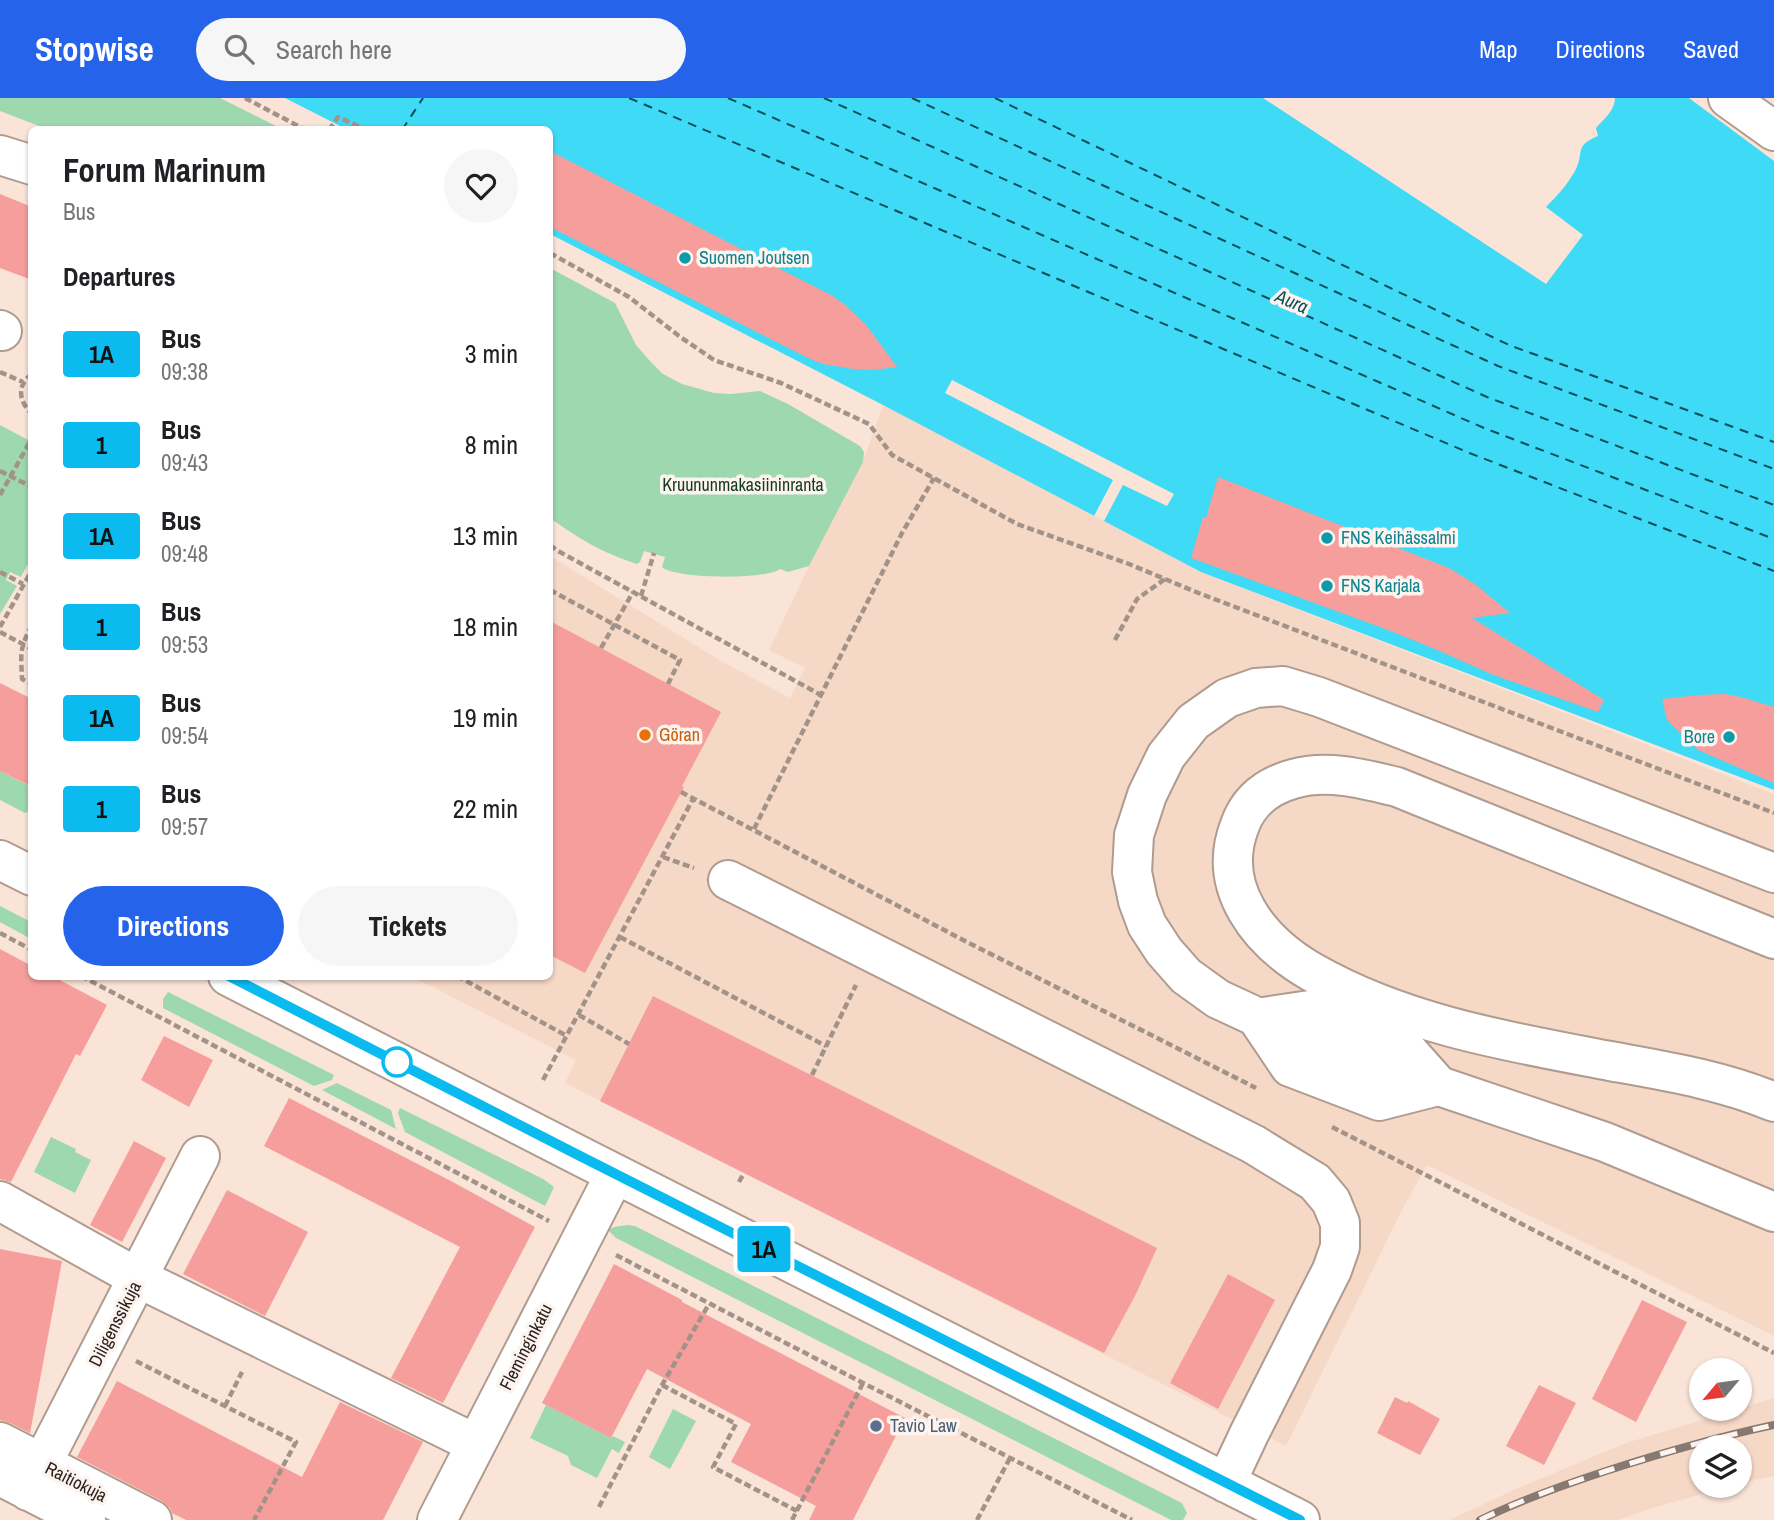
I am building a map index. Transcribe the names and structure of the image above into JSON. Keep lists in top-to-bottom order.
{
  "streets": {
    "street": ["Diligenssikuja", "Fleminginkatu", "Raitiokuja"]
  },
  "crossings": [
    ["Diligenssikuja", "Raitiokuja"]
  ],
  "water": ["Aura"],
  "parks": ["Kruununmakasiininranta"],
  "places": [
    "Suomen Joutsen",
    "FNS Keihässalmi",
    "FNS Karjala",
    "Göran",
    "Bore",
    "Tavio Law"
  ],
  "lines": ["bus line 1A"],
  "north": "bottom left",
  "page": {
    "header": "Stopwise",
    "search": "Search here",
    "nav": ["Map", "Directions", "Saved"],
    "on_map": "1A",
    "heading": [
      ["Forum Marinum", "Bus"],
      "Departures"
    ],
    "list": [
      {
        "mark": "1A",
        "name": "Bus",
        "note": "09:38",
        "value": "3 min"
      },
      {
        "mark": "1",
        "name": "Bus",
        "note": "09:43",
        "value": "8 min"
      },
      {
        "mark": "1A",
        "name": "Bus",
        "note": "09:48",
        "value": "13 min"
      },
      {
        "mark": "1",
        "name": "Bus",
        "note": "09:53",
        "value": "18 min"
      },
      {
        "mark": "1A",
        "name": "Bus",
        "note": "09:54",
        "value": "19 min"
      },
      {
        "mark": "1",
        "name": "Bus",
        "note": "09:57",
        "value": "22 min"
      }
    ],
    "buttons": ["Directions", "Tickets"]
  }
}
